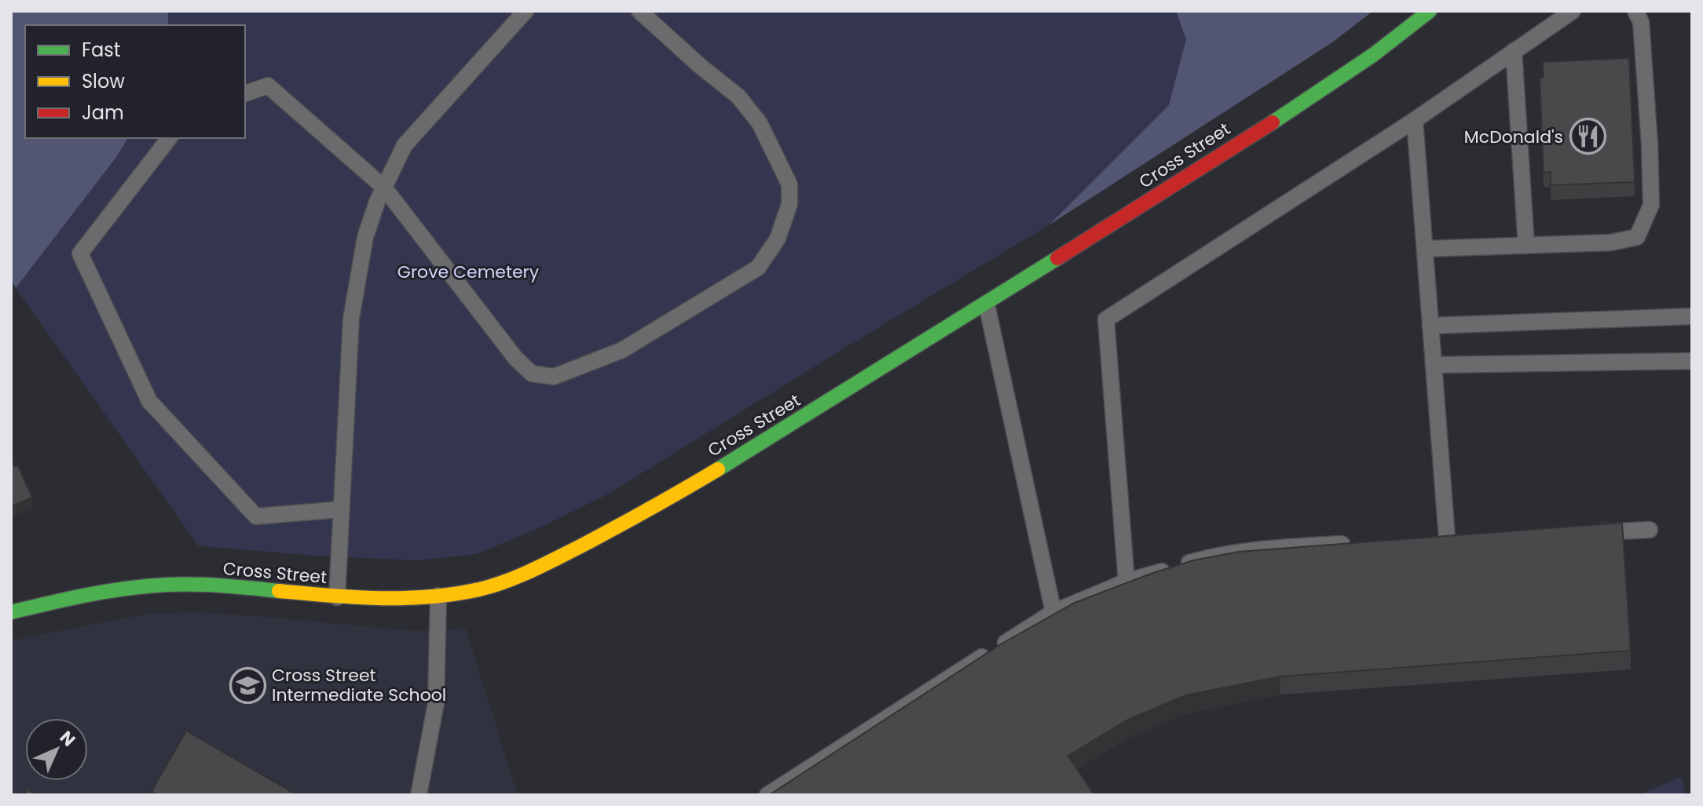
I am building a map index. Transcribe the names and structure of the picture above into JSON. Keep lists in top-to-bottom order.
{
  "streets": {
    "street": ["Cross Street"]
  },
  "parks": ["Grove Cemetery"],
  "places": {
    "restaurant": ["McDonald's"],
    "school or university": ["Cross Street Intermediate School"]
  },
  "legend": ["Fast", "Slow", "Jam"],
  "north": "top right"
}
